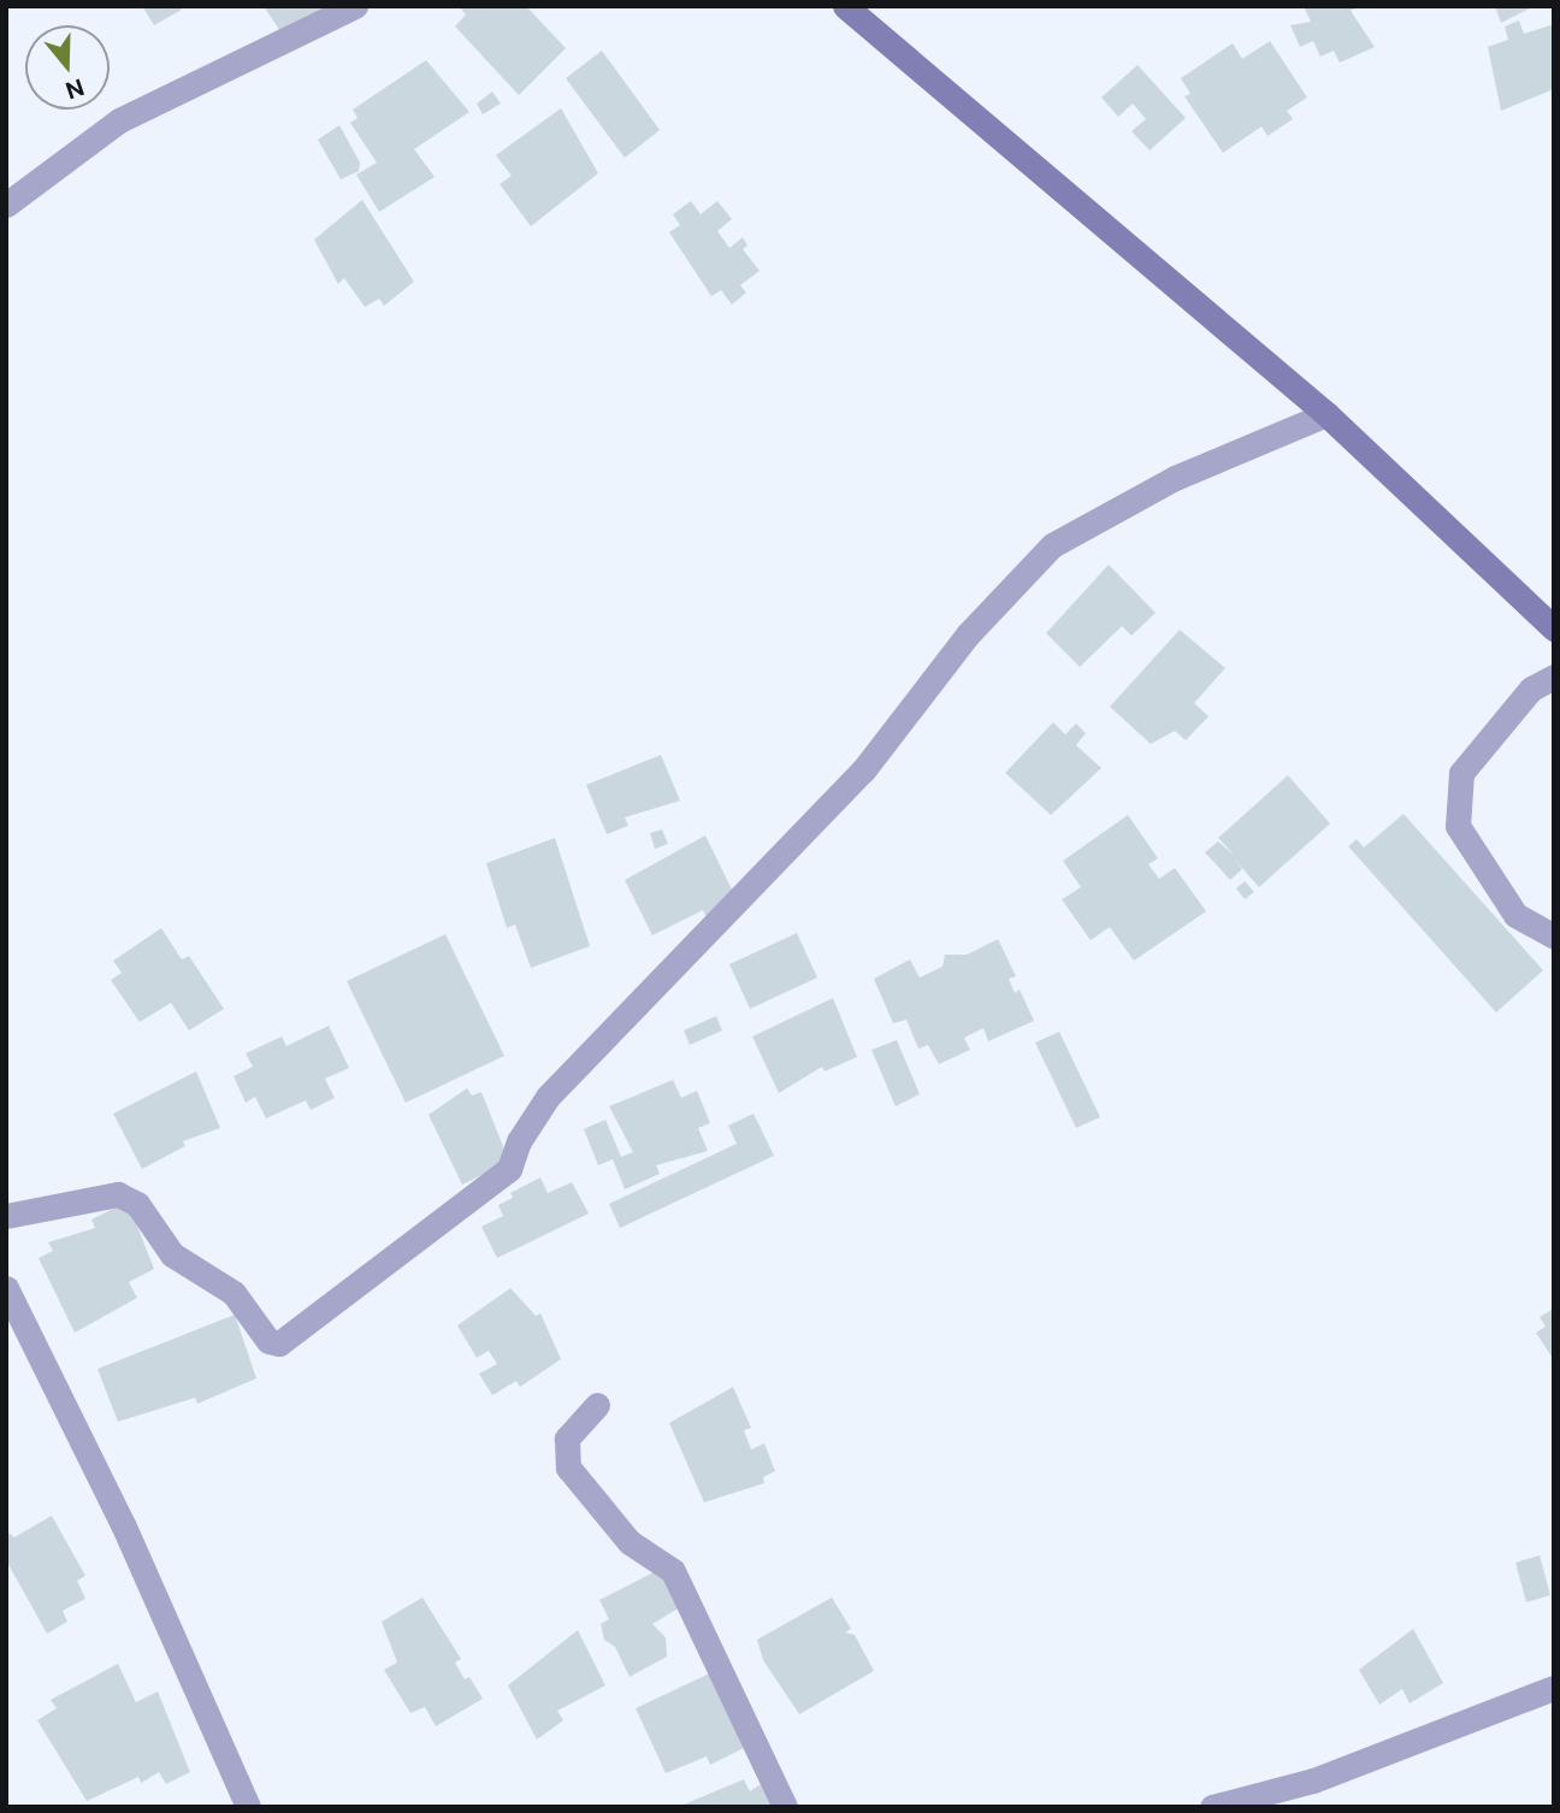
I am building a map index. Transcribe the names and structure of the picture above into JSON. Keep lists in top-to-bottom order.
{
  "north": "bottom"
}
